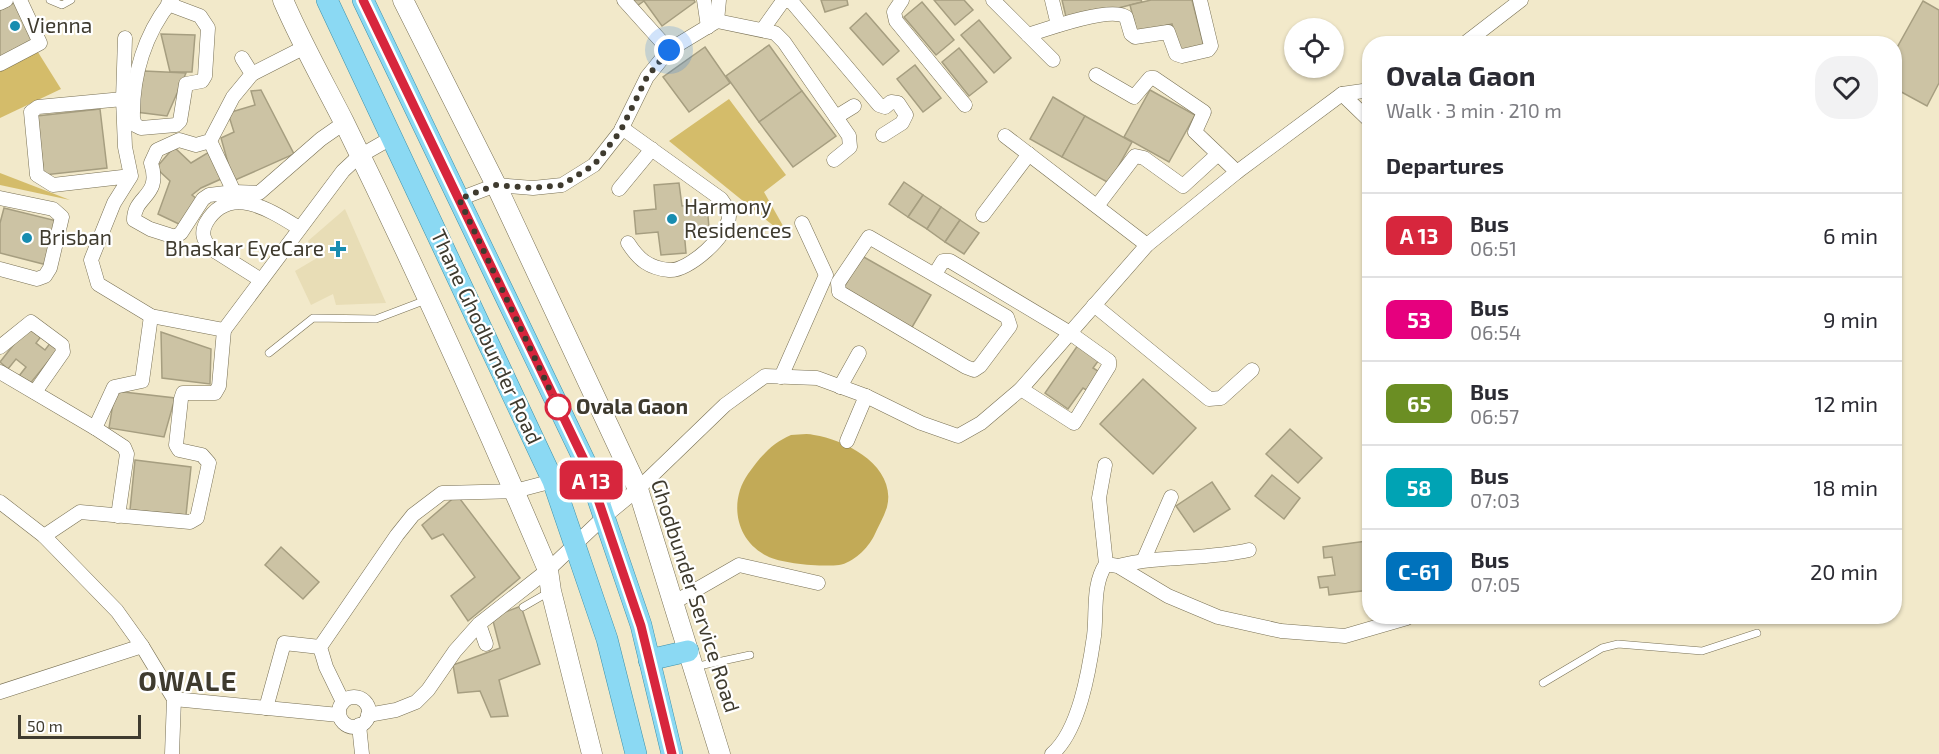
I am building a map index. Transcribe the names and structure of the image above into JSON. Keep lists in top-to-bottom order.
{
  "streets": {
    "main road": ["Thane Ghodbunder Road"],
    "street": ["Ghodbunder Service Road"]
  },
  "districts": ["OWALE"],
  "places": {
    "other": [
      "Vienna",
      "Harmony Residences",
      "Brisban",
      "Ovala Gaon"
    ],
    "health": ["Bhaskar EyeCare"]
  },
  "scale_bar": "50 m",
  "page": {
    "on_map": "A 13",
    "heading": [
      ["Ovala Gaon", "Walk · 3 min · 210 m"],
      "Departures"
    ],
    "list": [
      {
        "mark": "A 13",
        "name": "Bus",
        "note": "06:51",
        "value": "6 min"
      },
      {
        "mark": "53",
        "name": "Bus",
        "note": "06:54",
        "value": "9 min"
      },
      {
        "mark": "65",
        "name": "Bus",
        "note": "06:57",
        "value": "12 min"
      },
      {
        "mark": "58",
        "name": "Bus",
        "note": "07:03",
        "value": "18 min"
      },
      {
        "mark": "C-61",
        "name": "Bus",
        "note": "07:05",
        "value": "20 min"
      }
    ],
    "scale": "50 m"
  }
}
